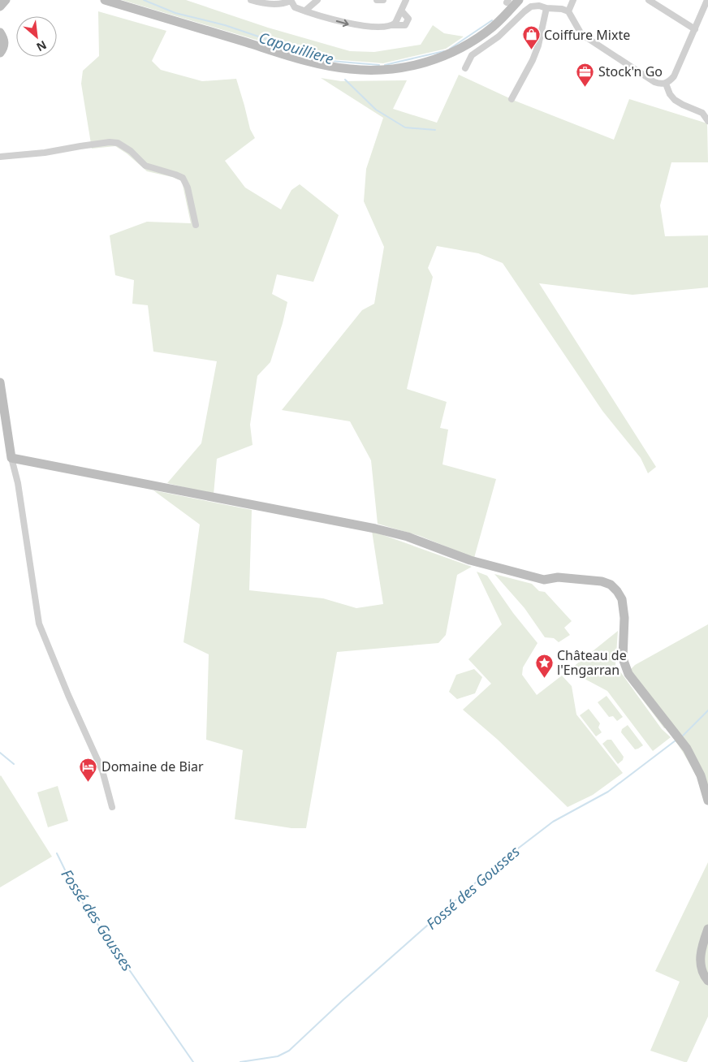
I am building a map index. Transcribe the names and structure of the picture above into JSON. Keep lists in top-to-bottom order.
{
  "water": ["Capouilliere", "Fossé des Gousses"],
  "places": {
    "shop": ["Coiffure Mixte"],
    "office": ["Stock'n Go"],
    "place": ["Château de l'Engarran"],
    "hotel": ["Domaine de Biar"]
  },
  "north": "bottom right"
}
